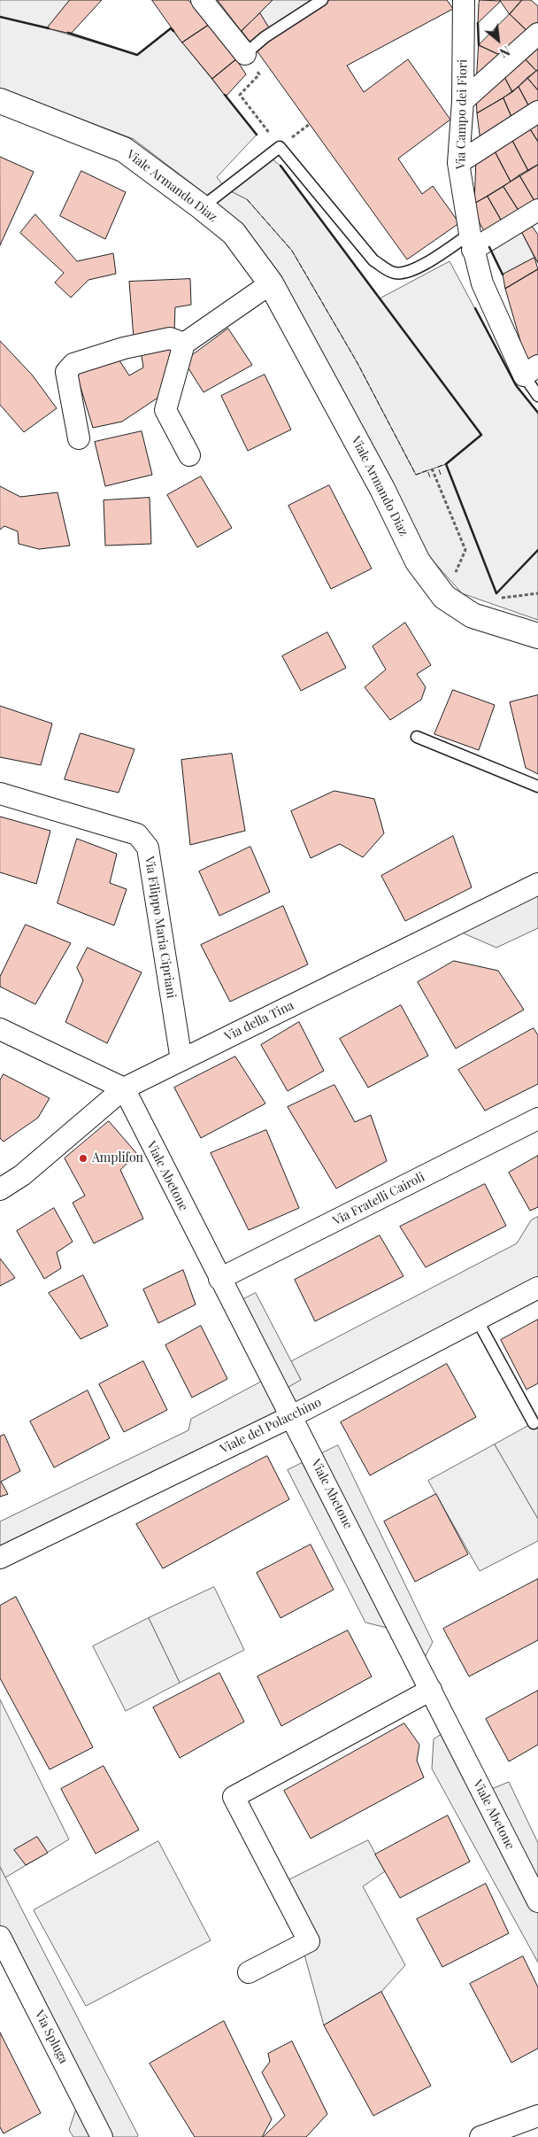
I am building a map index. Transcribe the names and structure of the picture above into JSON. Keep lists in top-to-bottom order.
{
  "streets": {
    "main road": ["Viale Armando Diaz"],
    "street": [
      "Via Campo dei Fiori",
      "Via Filippo Maria Cipriani",
      "Via della Tina",
      "Viale Abetone",
      "Via Fratelli Cairoli",
      "Viale del Polacchino",
      "Via Spluga"
    ]
  },
  "crossings": [
    ["Via Filippo Maria Cipriani", "Via della Tina"],
    ["Via della Tina", "Viale Abetone"],
    ["Viale Abetone", "Via Fratelli Cairoli"],
    ["Viale Abetone", "Viale del Polacchino"]
  ],
  "places": ["Amplifon"],
  "north": "bottom right"
}
